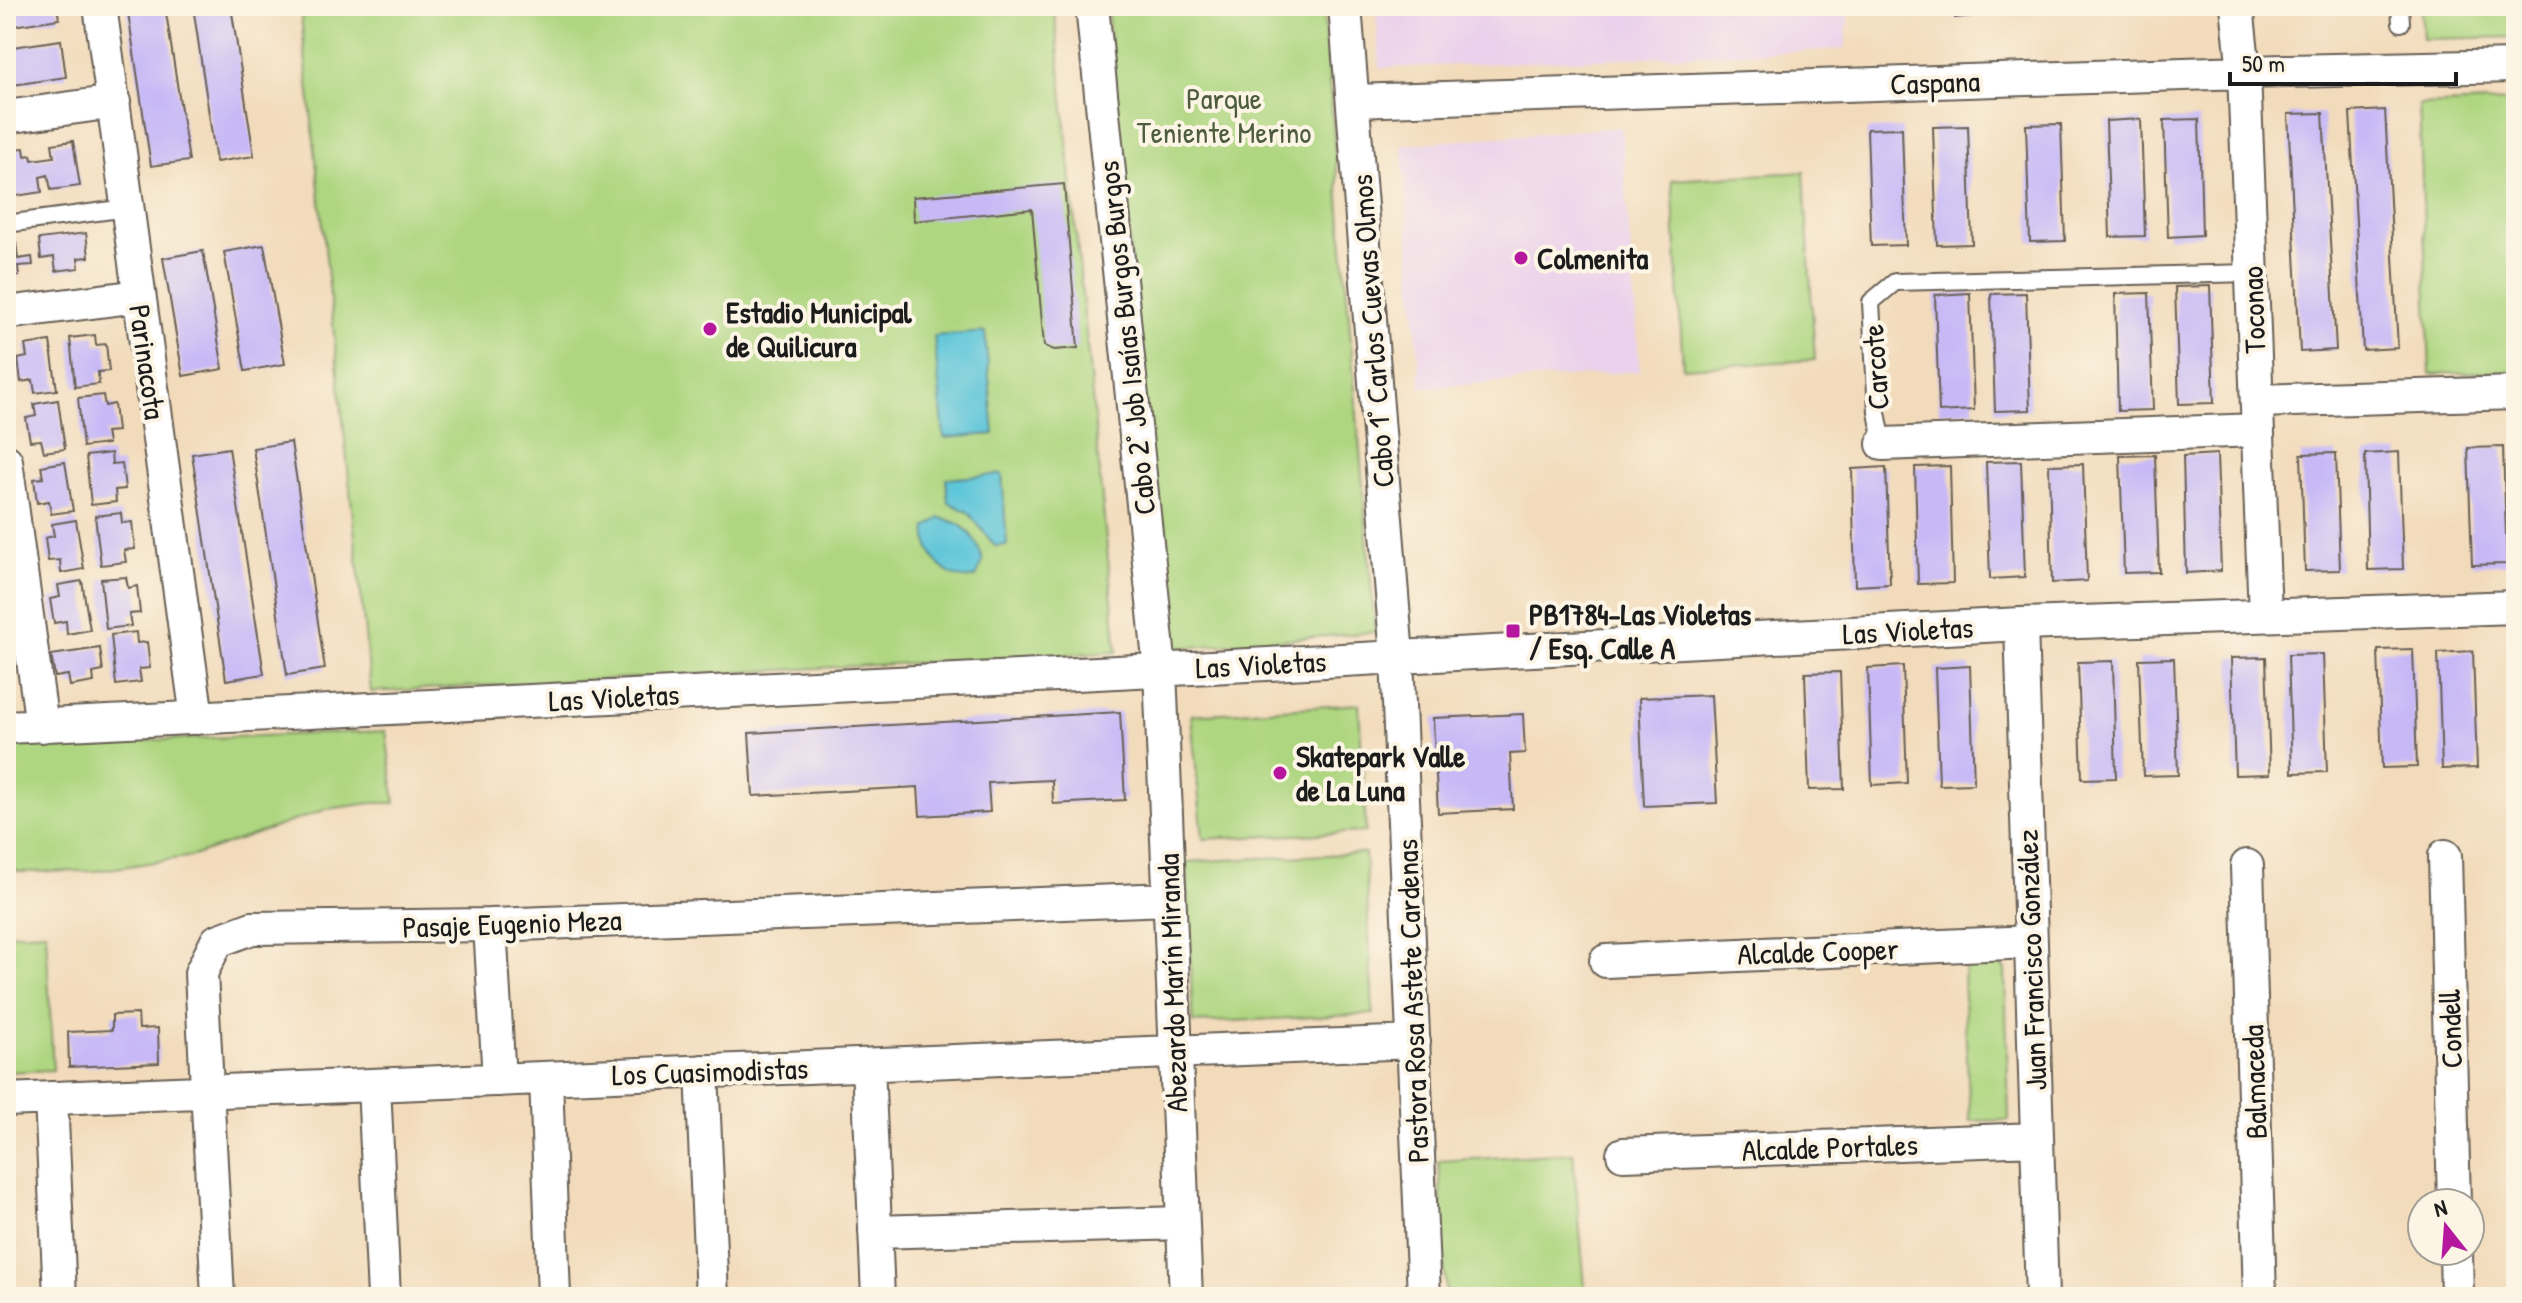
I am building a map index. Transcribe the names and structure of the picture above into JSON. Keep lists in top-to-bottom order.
{
  "streets": {
    "street": [
      "Caspana",
      "Toconao",
      "Cabo 1° Carlos Cuevas Olmos",
      "Cabo 2° Job Isaías Burgos Burgos",
      "Parinacota",
      "Carcote",
      "Las Violetas",
      "Pasaje Eugenio Meza",
      "Alcalde Cooper",
      "Juan Francisco González",
      "Abezardo Marín Miranda",
      "Pastora Rosa Astete Cardenas",
      "Condell",
      "Los Cuasimodistas",
      "Balmaceda",
      "Alcalde Portales"
    ]
  },
  "crossings": [
    ["Caspana", "Toconao"],
    ["Caspana", "Cabo 1° Carlos Cuevas Olmos"],
    ["Toconao", "Carcote"],
    ["Toconao", "Las Violetas"],
    ["Cabo 1° Carlos Cuevas Olmos", "Las Violetas"],
    ["Cabo 1° Carlos Cuevas Olmos", "Pastora Rosa Astete Cardenas"],
    ["Cabo 2° Job Isaías Burgos Burgos", "Las Violetas"],
    ["Cabo 2° Job Isaías Burgos Burgos", "Abezardo Marín Miranda"],
    ["Parinacota", "Las Violetas"],
    ["Las Violetas", "Juan Francisco González"],
    ["Las Violetas", "Abezardo Marín Miranda"],
    ["Las Violetas", "Pastora Rosa Astete Cardenas"],
    ["Pasaje Eugenio Meza", "Abezardo Marín Miranda"],
    ["Pasaje Eugenio Meza", "Los Cuasimodistas"],
    ["Alcalde Cooper", "Juan Francisco González"],
    ["Juan Francisco González", "Alcalde Portales"],
    ["Abezardo Marín Miranda", "Los Cuasimodistas"],
    ["Pastora Rosa Astete Cardenas", "Los Cuasimodistas"]
  ],
  "parks": ["Parque Teniente Merino"],
  "places": {
    "other": ["Colmenita", "Estadio Municipal de Quilicura", "Skatepark Valle de La Luna"],
    "transit": ["PB1784-Las Violetas / Esq. Calle A"]
  },
  "scale_bar": "50 m",
  "north": "top"
}
